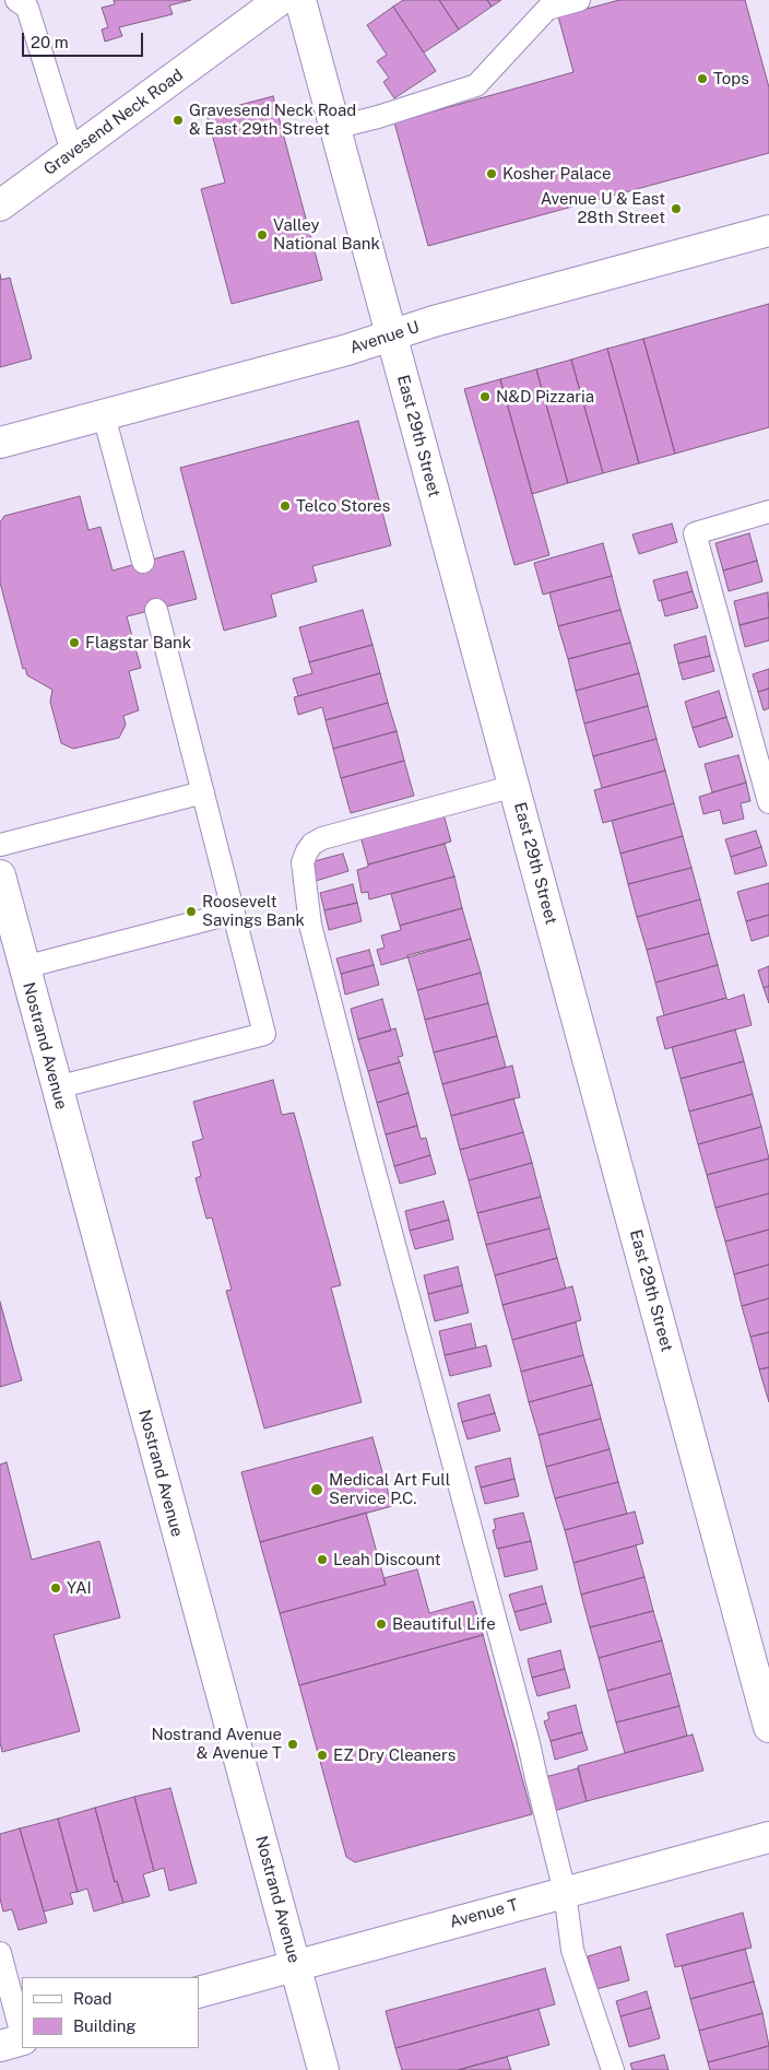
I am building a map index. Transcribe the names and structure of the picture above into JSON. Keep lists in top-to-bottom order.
{
  "streets": {
    "street": [
      "Gravesend Neck Road",
      "Avenue U",
      "East 29th Street",
      "Nostrand Avenue",
      "Avenue T"
    ]
  },
  "crossings": [
    ["Avenue U", "East 29th Street"],
    ["Nostrand Avenue", "Avenue T"]
  ],
  "places": [
    "Tops",
    "Gravesend Neck Road & East 29th Street",
    "Kosher Palace",
    "Avenue U & East 28th Street",
    "Valley National Bank",
    "N&D Pizzaria",
    "Telco Stores",
    "Flagstar Bank",
    "Roosevelt Savings Bank",
    "Medical Art Full Service P.C.",
    "Leah Discount",
    "YAI",
    "Beautiful Life",
    "Nostrand Avenue & Avenue T",
    "EZ Dry Cleaners"
  ],
  "legend": ["Road", "Building"],
  "scale_bar": "20 m"
}
